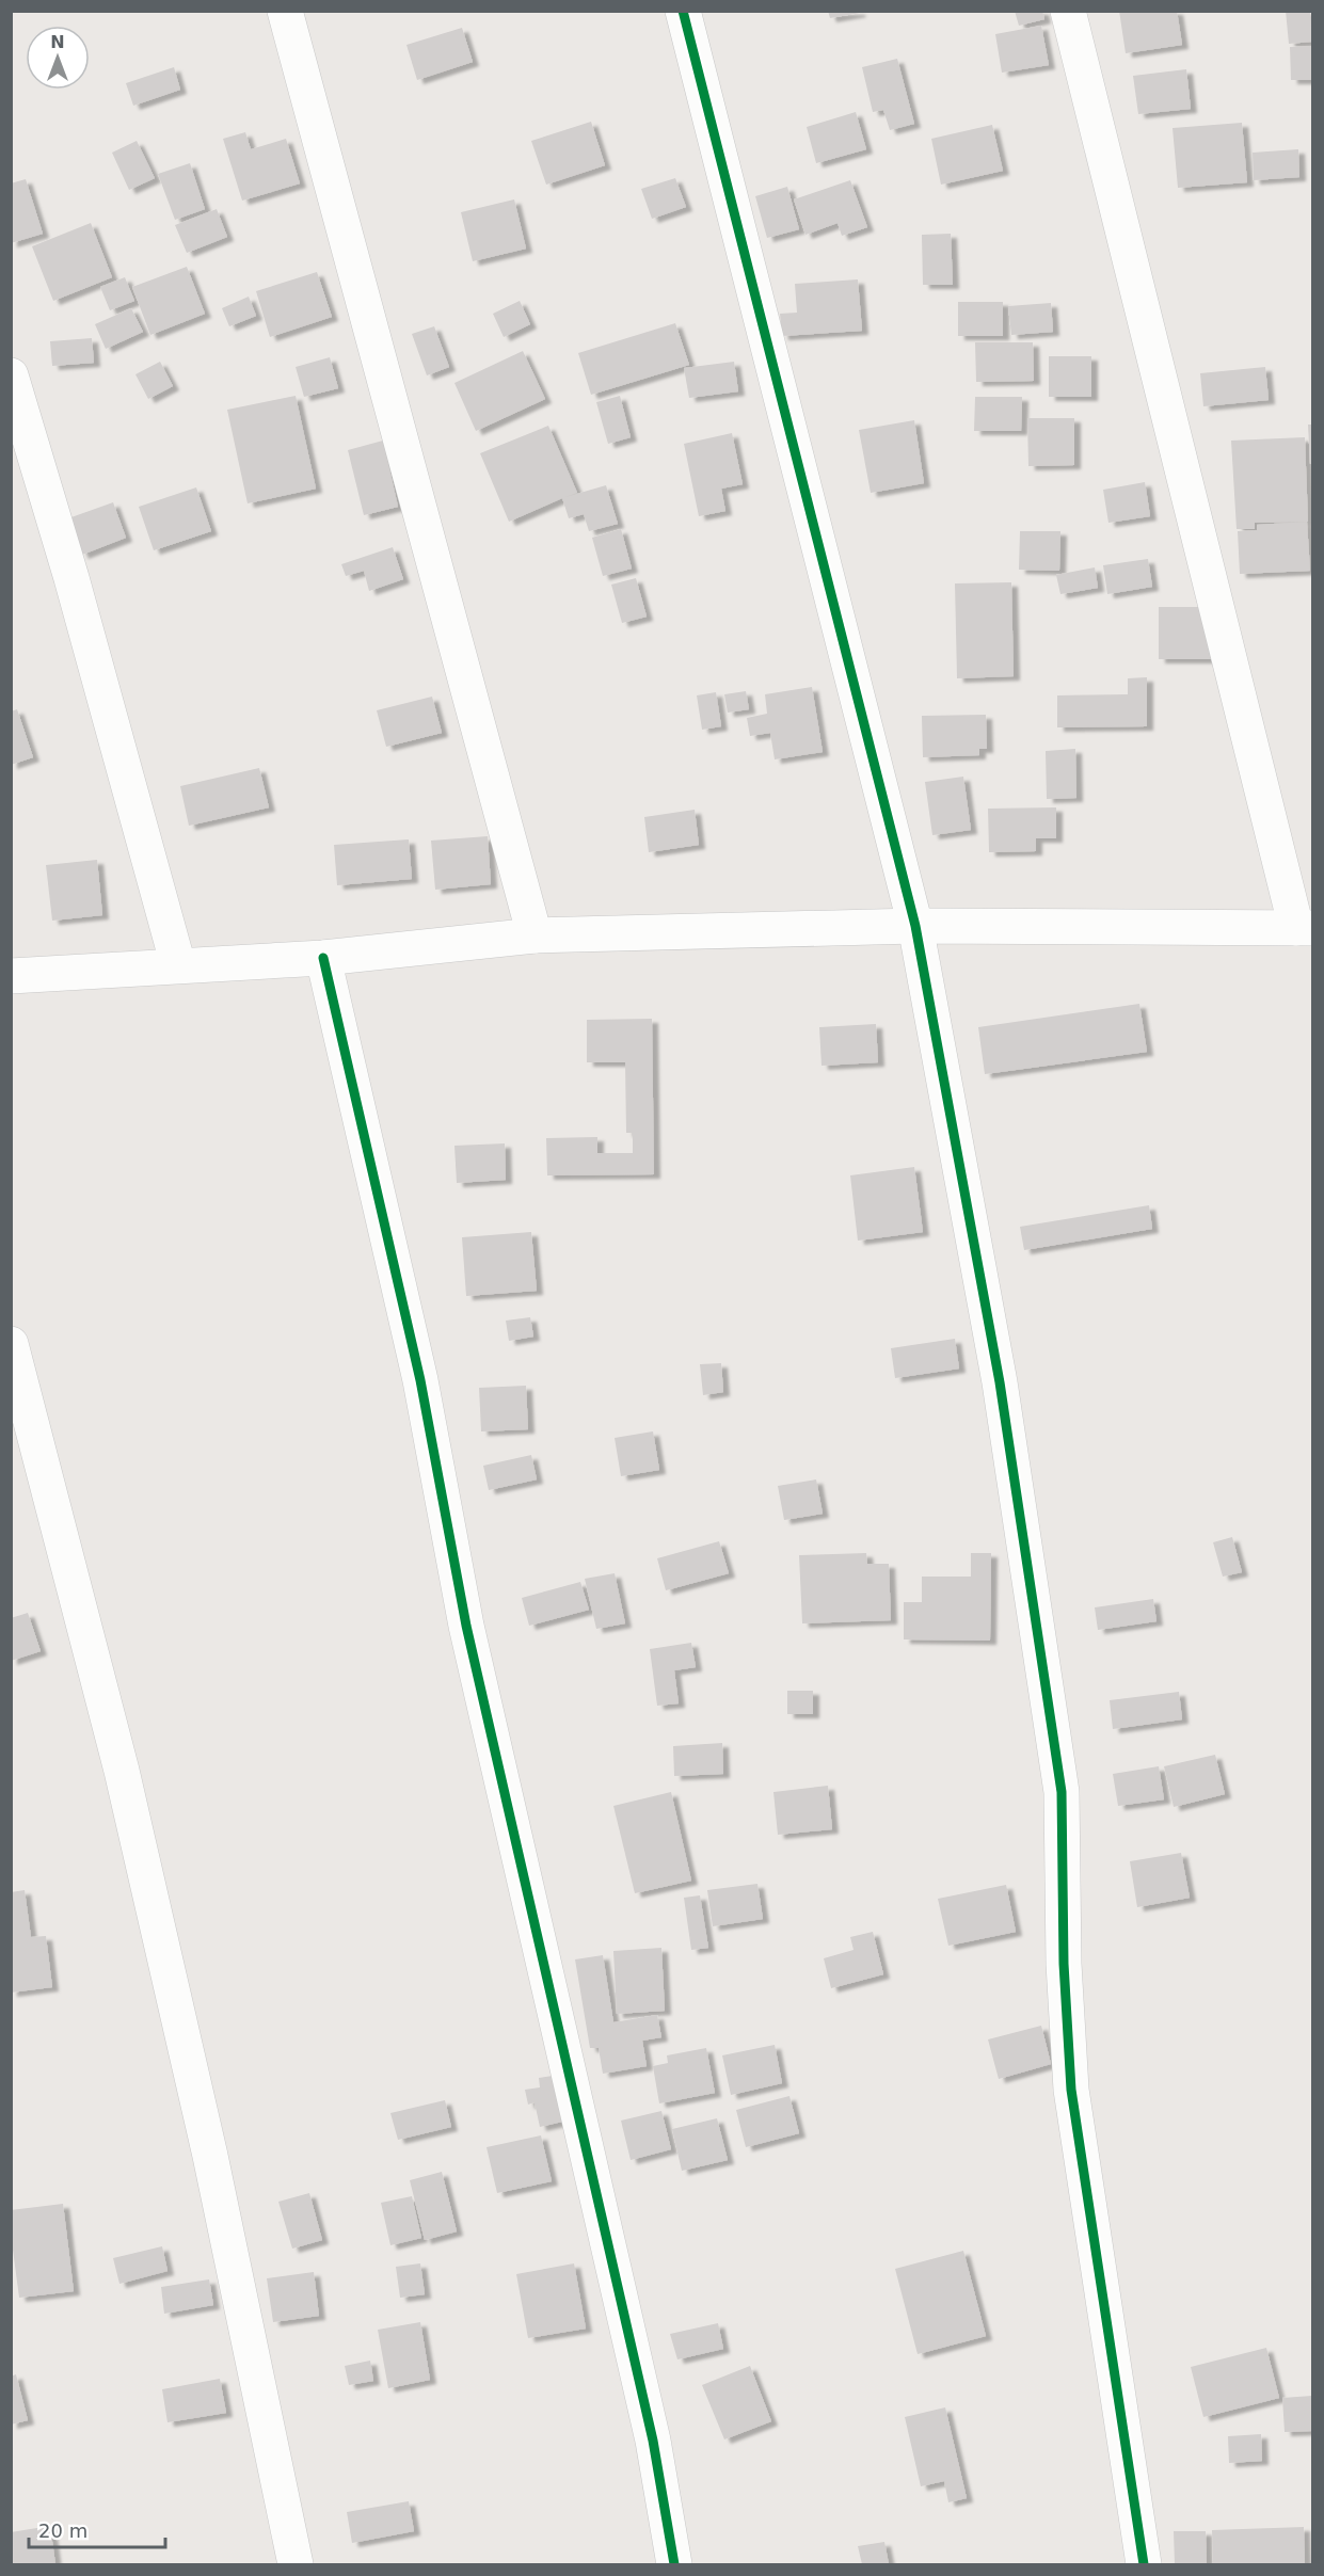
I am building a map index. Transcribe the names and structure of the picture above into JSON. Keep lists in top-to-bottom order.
{
  "scale_bar": "20 m",
  "north": "top"
}
